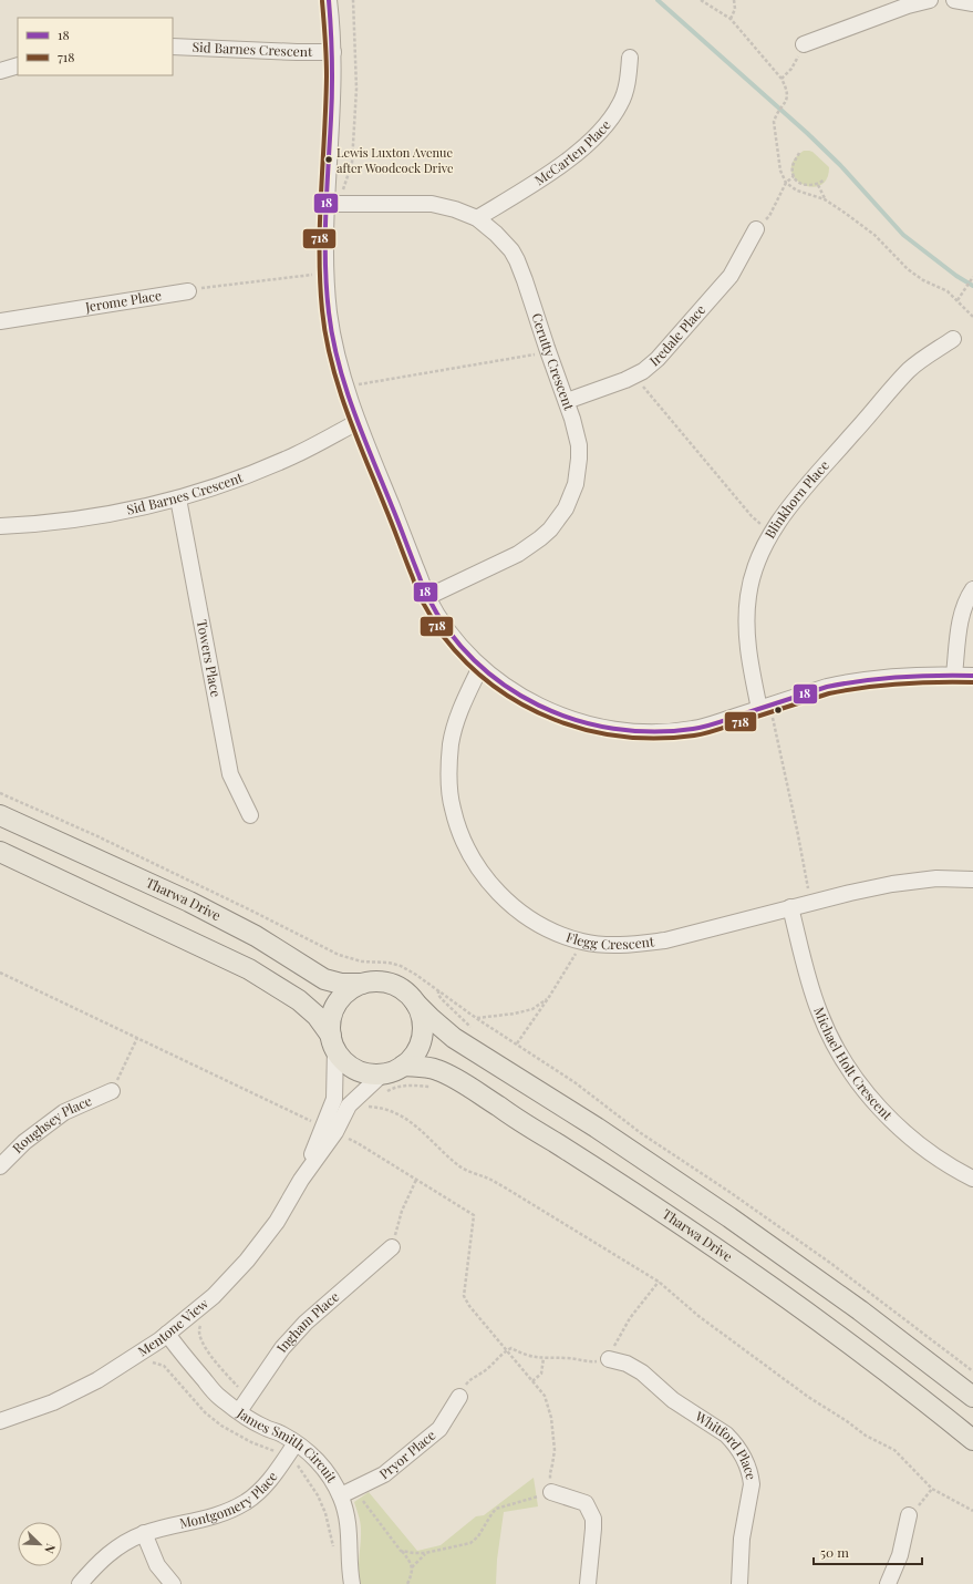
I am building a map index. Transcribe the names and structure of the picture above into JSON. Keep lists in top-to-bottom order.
{
  "streets": {
    "main road": ["Tharwa Drive"],
    "street": [
      "Sid Barnes Crescent",
      "McCarten Place",
      "Jerome Place",
      "Iredale Place",
      "Cerutty Crescent",
      "Blinkhorn Place",
      "Towers Place",
      "Flegg Crescent",
      "Michael Holt Crescent",
      "Roughsey Place",
      "Ingham Place",
      "Mentone View",
      "James Smith Circuit",
      "Whitford Place",
      "Pryor Place",
      "Montgomery Place"
    ]
  },
  "crossings": [
    ["Sid Barnes Crescent", "Towers Place"],
    ["McCarten Place", "Cerutty Crescent"],
    ["Iredale Place", "Cerutty Crescent"],
    ["Tharwa Drive", "Mentone View"],
    ["Flegg Crescent", "Michael Holt Crescent"],
    ["Ingham Place", "James Smith Circuit"],
    ["Mentone View", "James Smith Circuit"],
    ["James Smith Circuit", "Pryor Place"],
    ["James Smith Circuit", "Montgomery Place"]
  ],
  "places": ["Lewis Luxton Avenue after Woodcock Drive"],
  "lines": ["transit line 18", "transit line 718"],
  "legend": ["18", "718"],
  "scale_bar": "50 m",
  "north": "bottom right"
}
